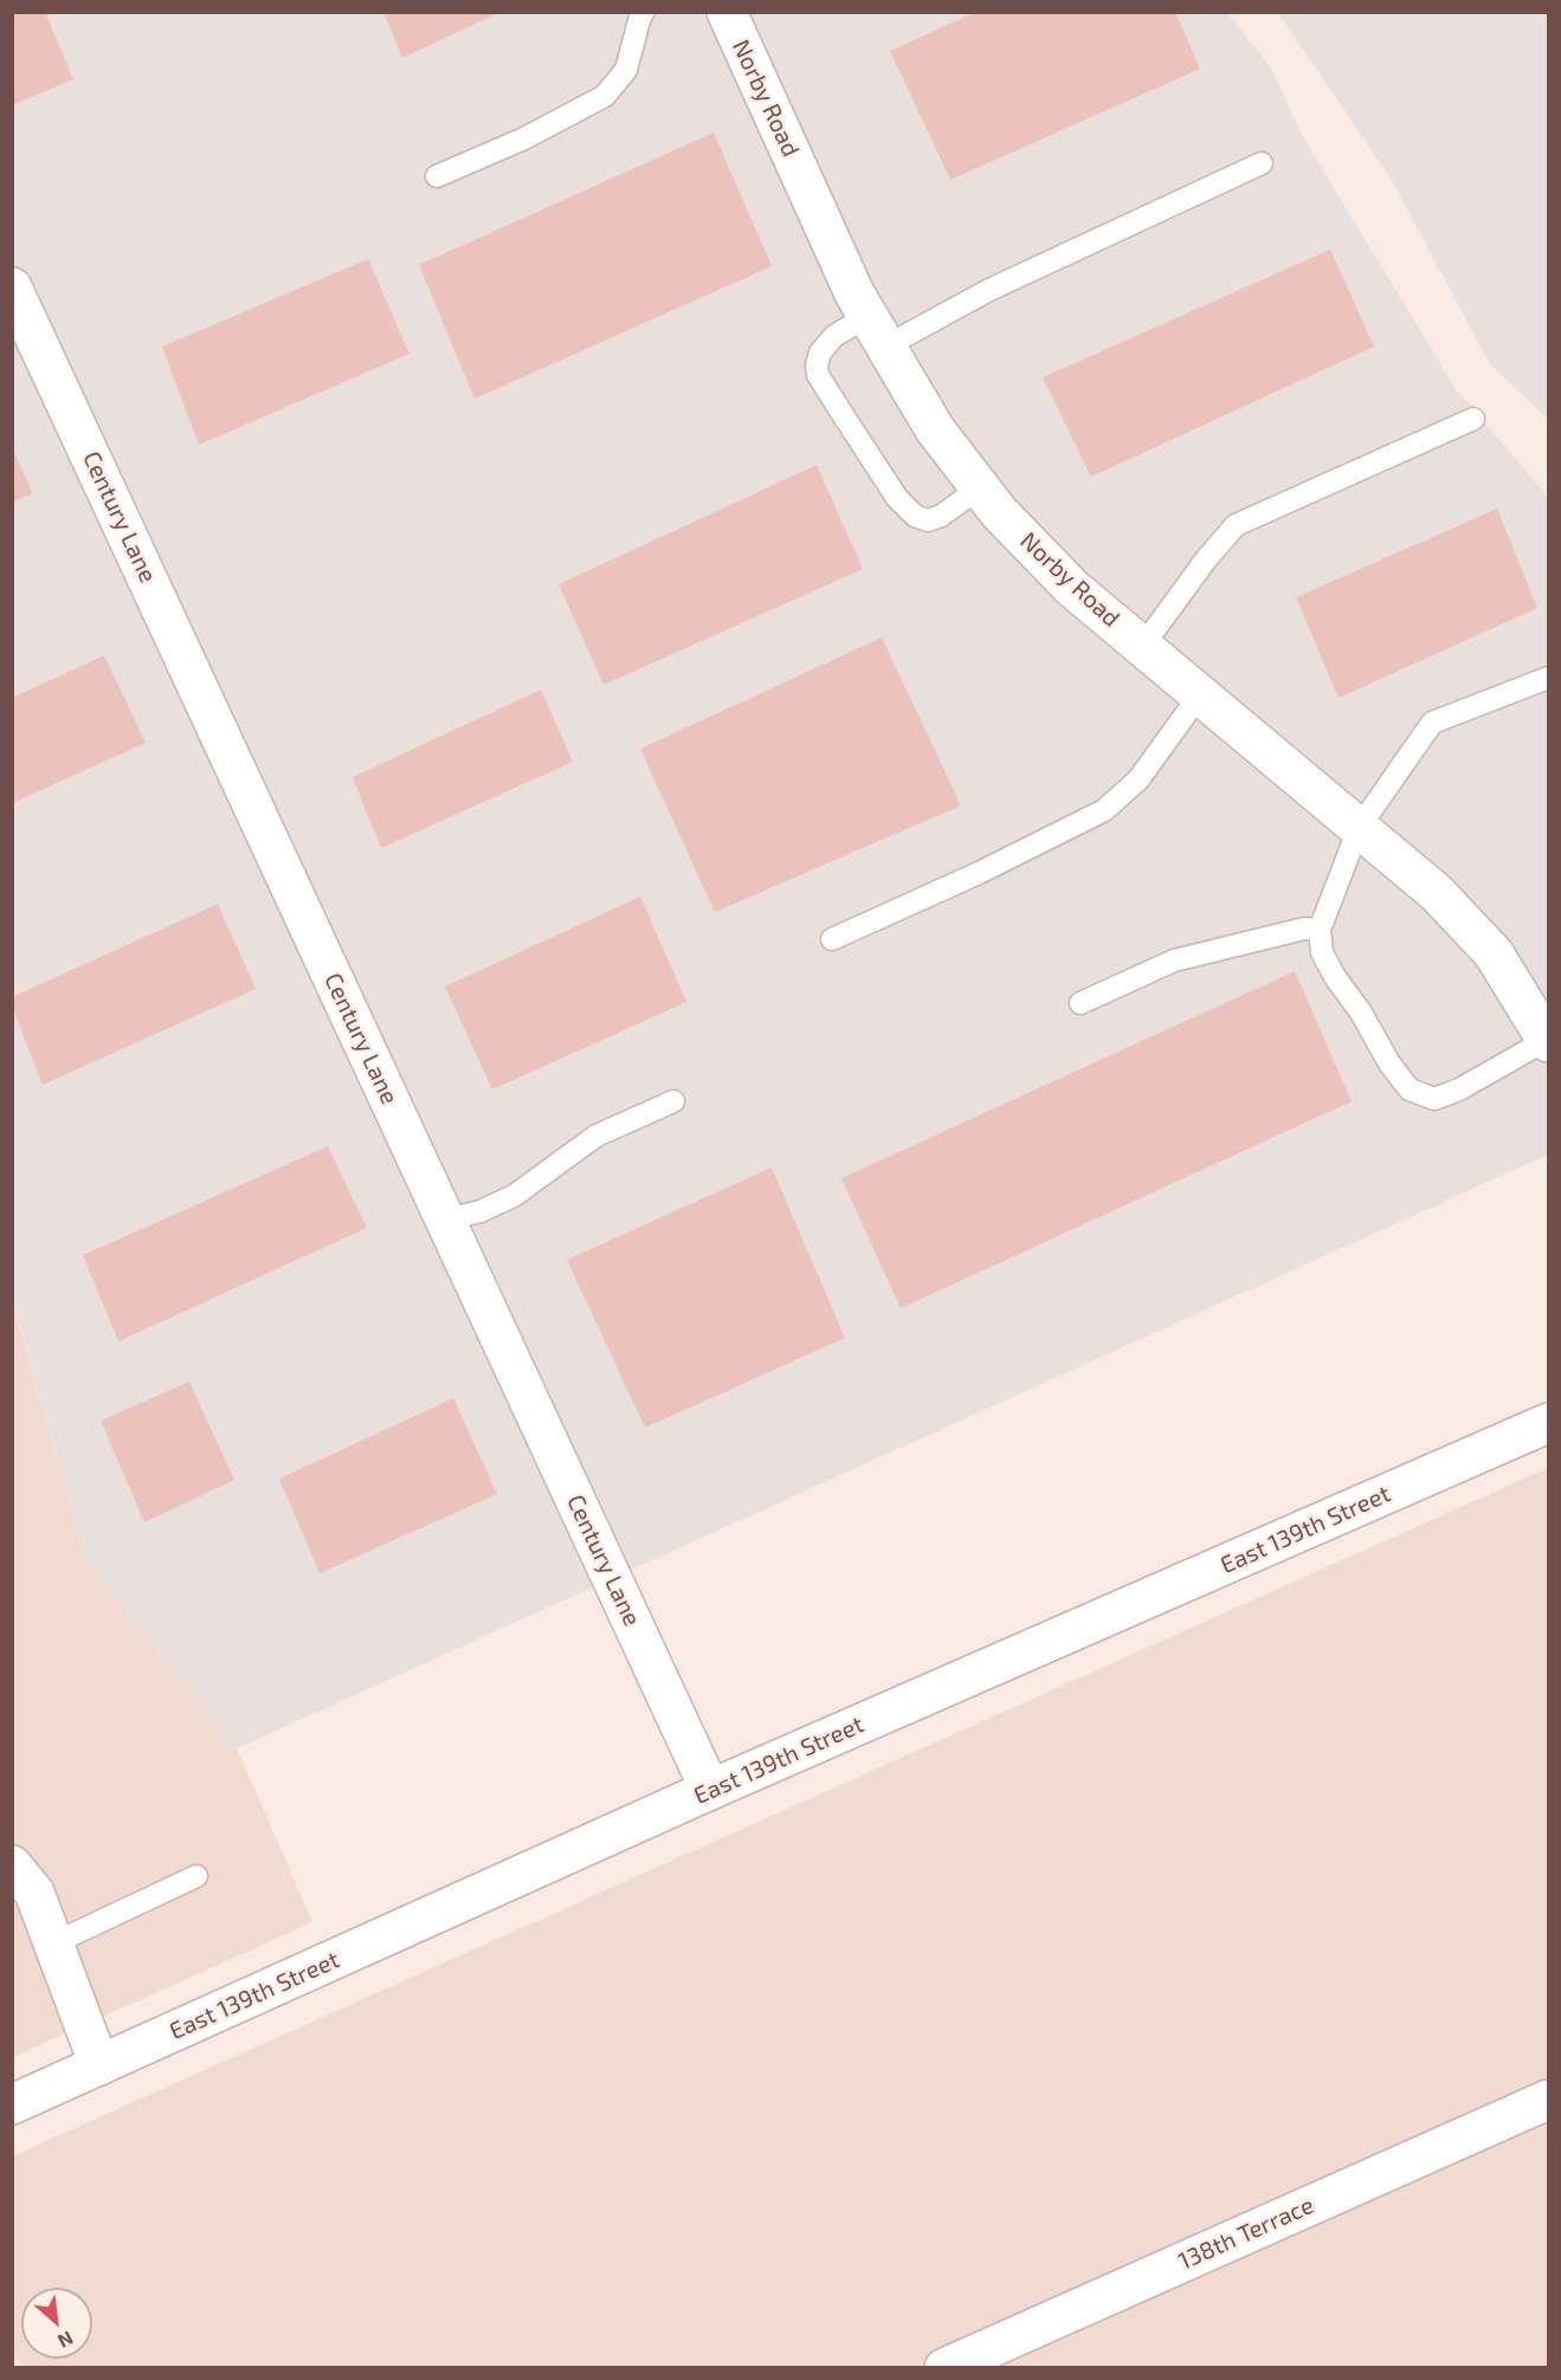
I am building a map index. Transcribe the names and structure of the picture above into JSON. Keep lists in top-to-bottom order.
{
  "streets": {
    "street": [
      "Norby Road",
      "Century Lane",
      "East 139th Street",
      "138th Terrace"
    ]
  },
  "crossings": [
    ["Century Lane", "East 139th Street"]
  ],
  "north": "bottom right"
}
